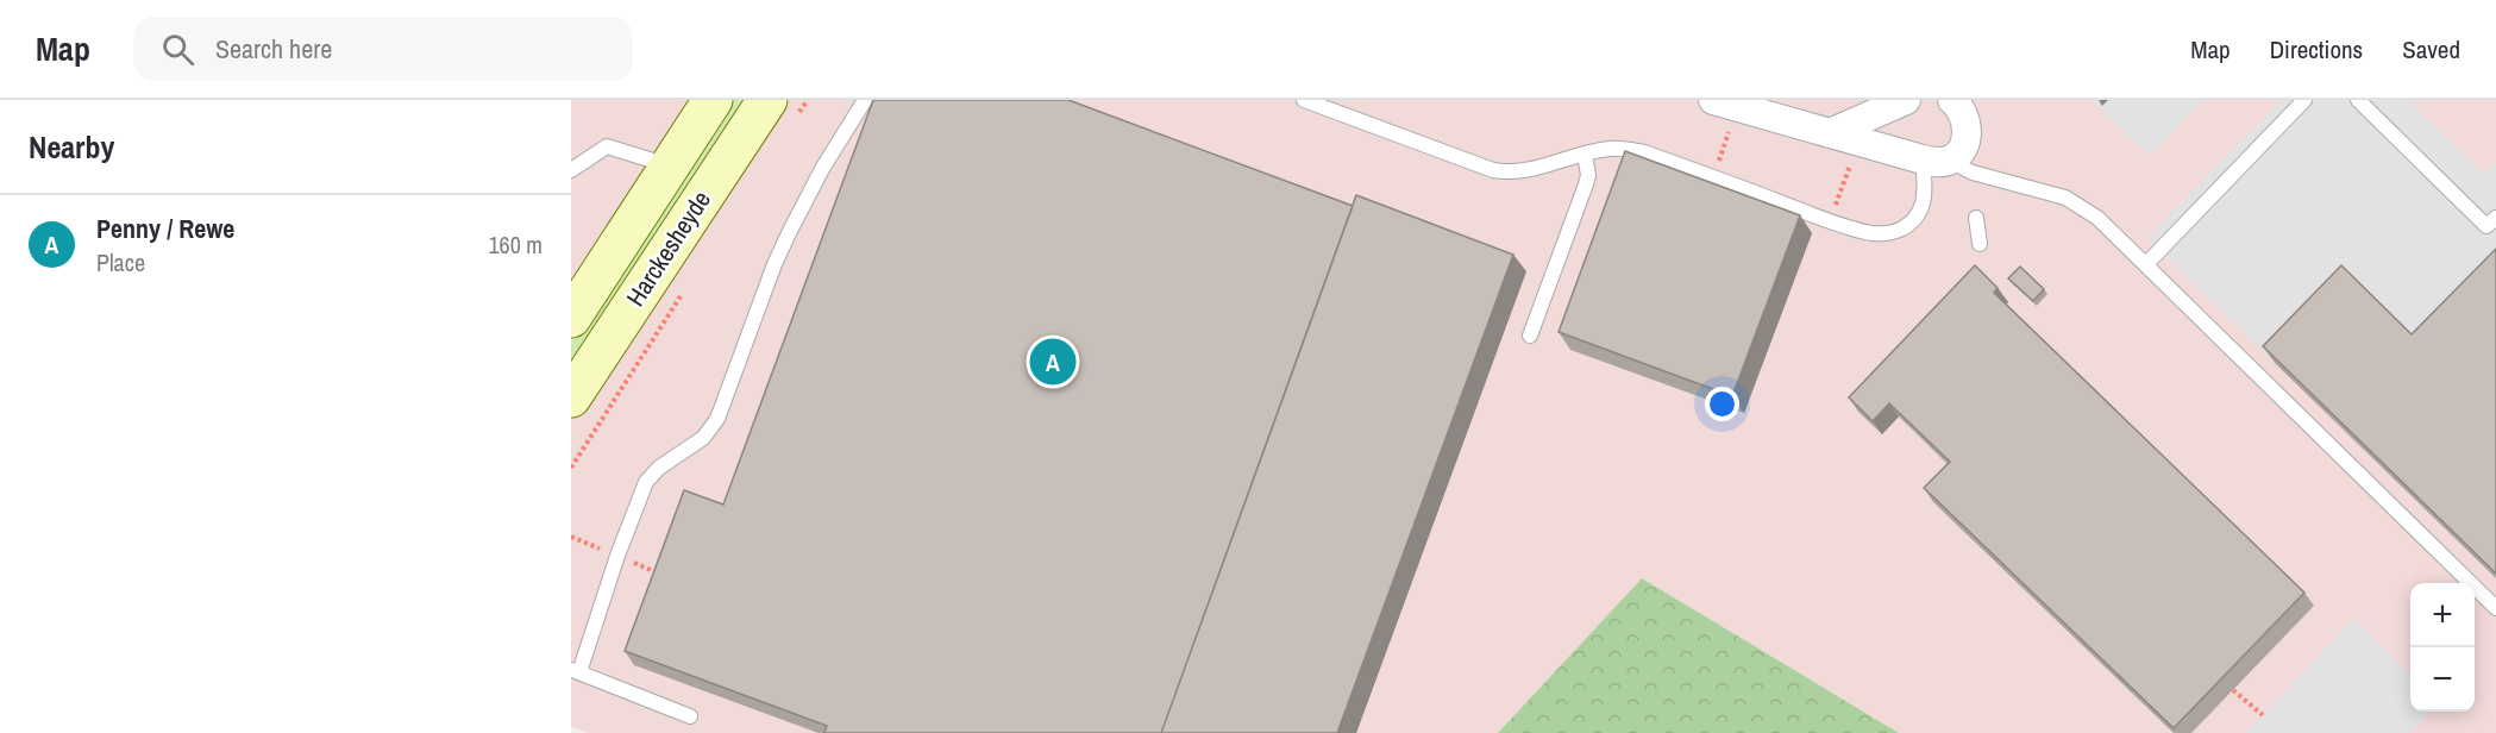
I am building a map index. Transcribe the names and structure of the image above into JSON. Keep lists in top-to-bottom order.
{
  "streets": {
    "main road": ["Harckesheyde"]
  },
  "page": {
    "header": "Map",
    "search": "Search here",
    "nav": ["Map", "Directions", "Saved"],
    "heading": "Nearby",
    "list": [
      {
        "mark": "A",
        "name": "Penny / Rewe",
        "note": "Place",
        "value": "160 m"
      }
    ],
    "pins": "A",
    "map_buttons": ["+", "−"]
  }
}
